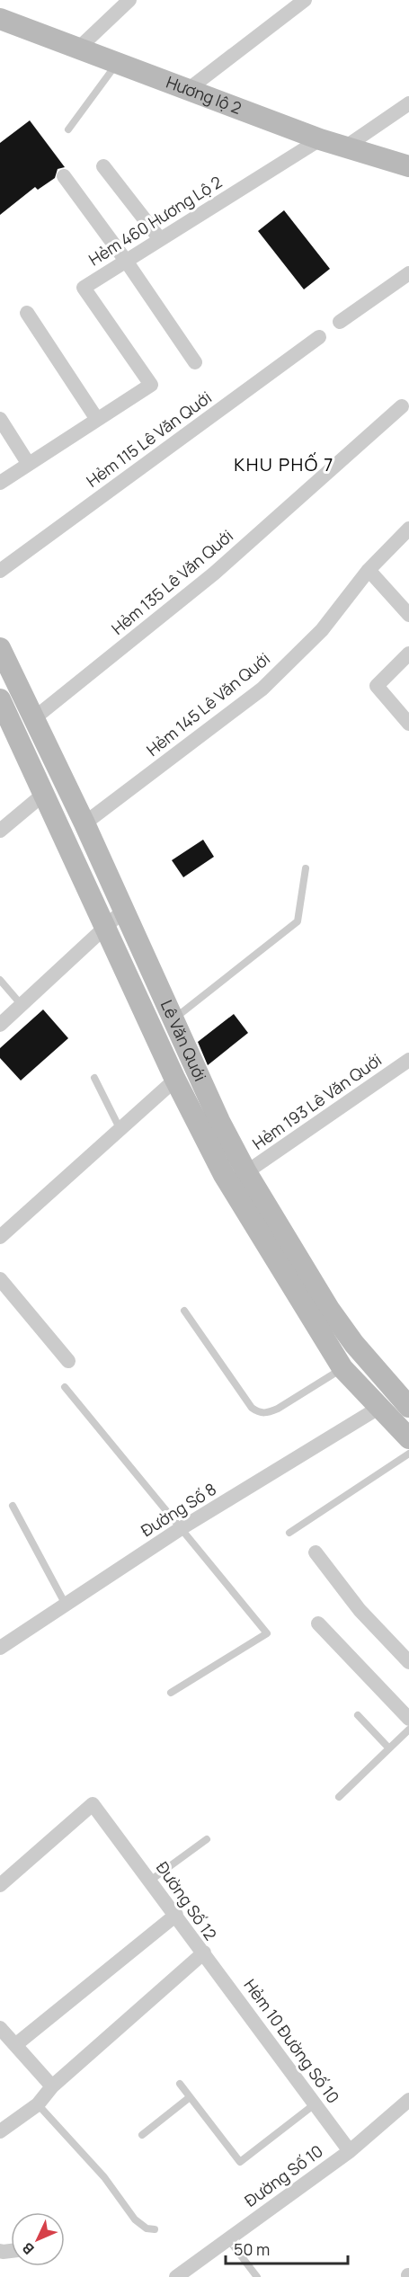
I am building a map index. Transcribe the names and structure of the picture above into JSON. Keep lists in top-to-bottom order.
{
  "streets": {
    "main road": ["Hương lộ 2", "Lê Văn Quới"],
    "street": [
      "Hẻm 460 Hương Lộ 2",
      "Hẻm 115 Lê Văn Quới",
      "Hẻm 135 Lê Văn Quới",
      "Hẻm 145 Lê Văn Quới",
      "Hẻm 193 Lê Văn Quới",
      "Đường Số 8",
      "Đường Số 12",
      "Hẻm 10 Đường Số 10",
      "Đường Số 10"
    ]
  },
  "crossings": [
    ["Hương lộ 2", "Hẻm 460 Hương Lộ 2"],
    ["Hẻm 135 Lê Văn Quới", "Lê Văn Quới"],
    ["Hẻm 145 Lê Văn Quới", "Lê Văn Quới"],
    ["Lê Văn Quới", "Hẻm 193 Lê Văn Quới"],
    ["Lê Văn Quới", "Đường Số 8"],
    ["Đường Số 12", "Hẻm 10 Đường Số 10"],
    ["Hẻm 10 Đường Số 10", "Đường Số 10"]
  ],
  "districts": ["KHU PHỐ 7"],
  "scale_bar": "50 m",
  "north": "bottom left"
}
